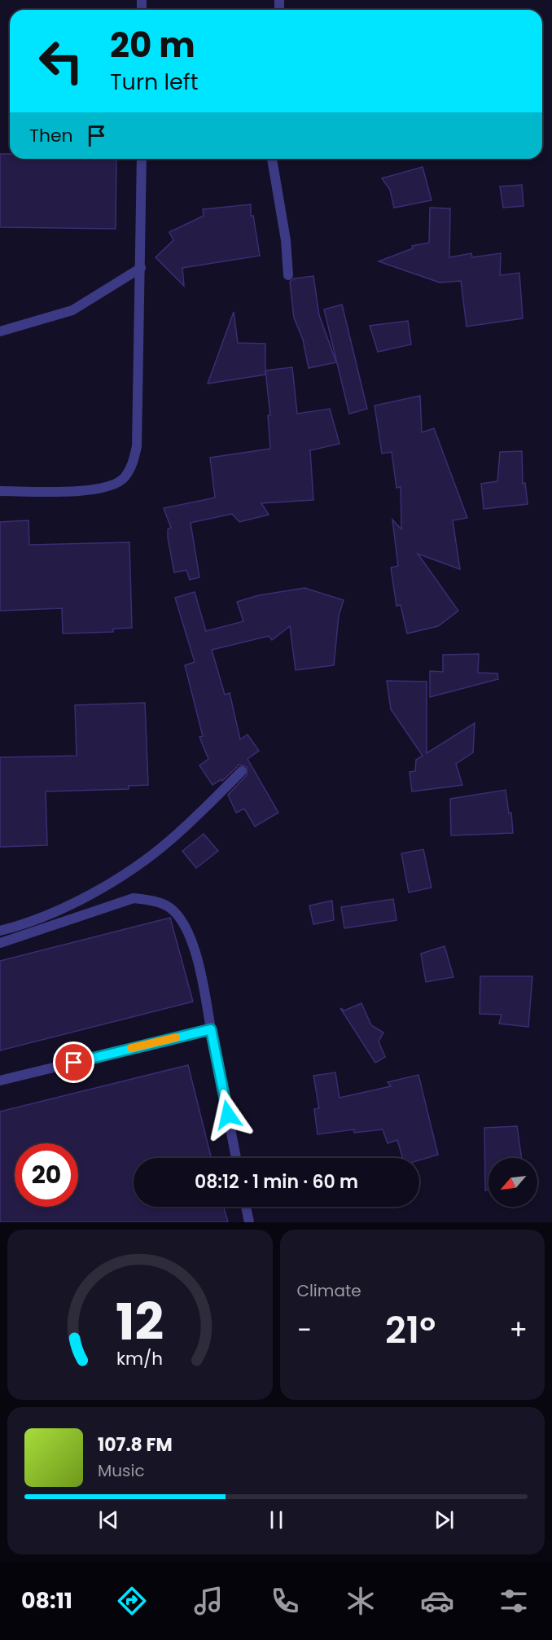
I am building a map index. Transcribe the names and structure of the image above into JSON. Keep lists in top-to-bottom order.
{
  "north": "bottom left",
  "page": {
    "turn": ["20 m", "Turn left"],
    "then": "Then",
    "limit": "20",
    "trip": "08:12 · 1 min · 60 m",
    "tile": "Climate",
    "heat": ["−", "21°", "+"],
    "song": ["107.8 FM", "Music"],
    "tabs": "08:11",
    "gauge": ["12", "km/h"]
  }
}
